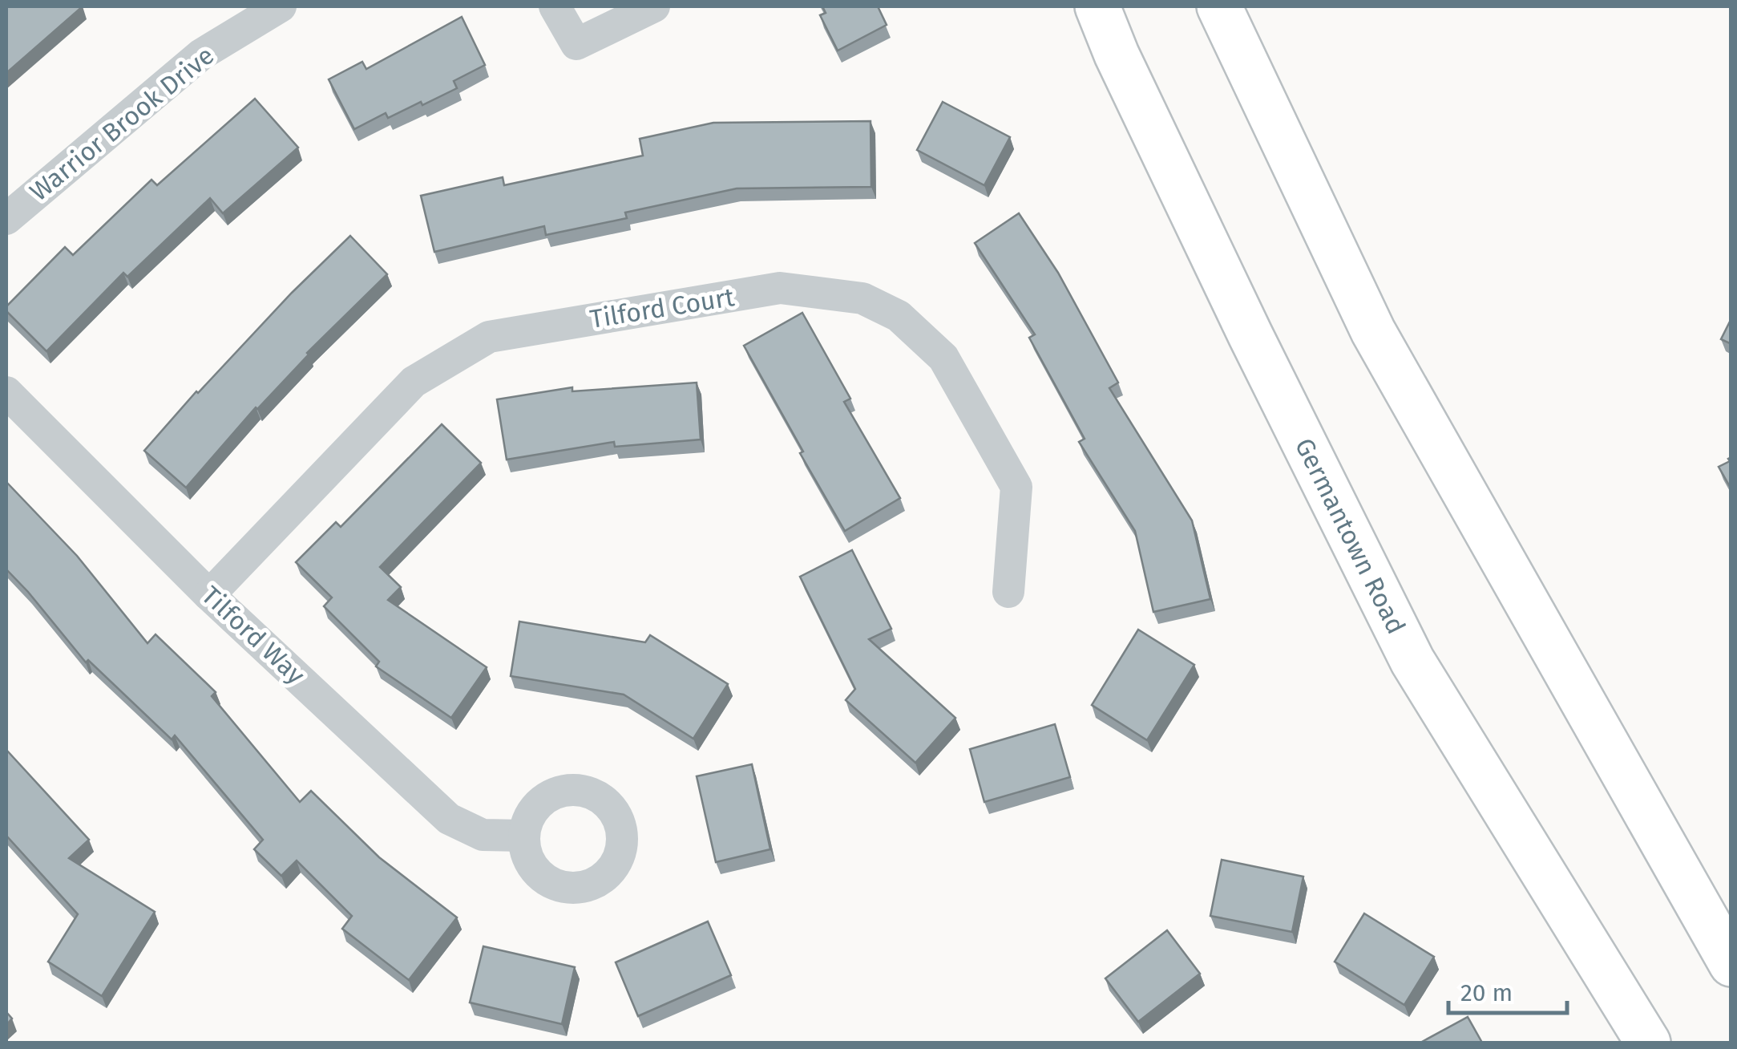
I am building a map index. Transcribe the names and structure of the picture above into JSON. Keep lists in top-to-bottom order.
{
  "streets": {
    "main road": ["Germantown Road"],
    "street": ["Warrior Brook Drive", "Tilford Court", "Tilford Way"]
  },
  "crossings": [
    ["Tilford Court", "Tilford Way"]
  ],
  "scale_bar": "20 m"
}
